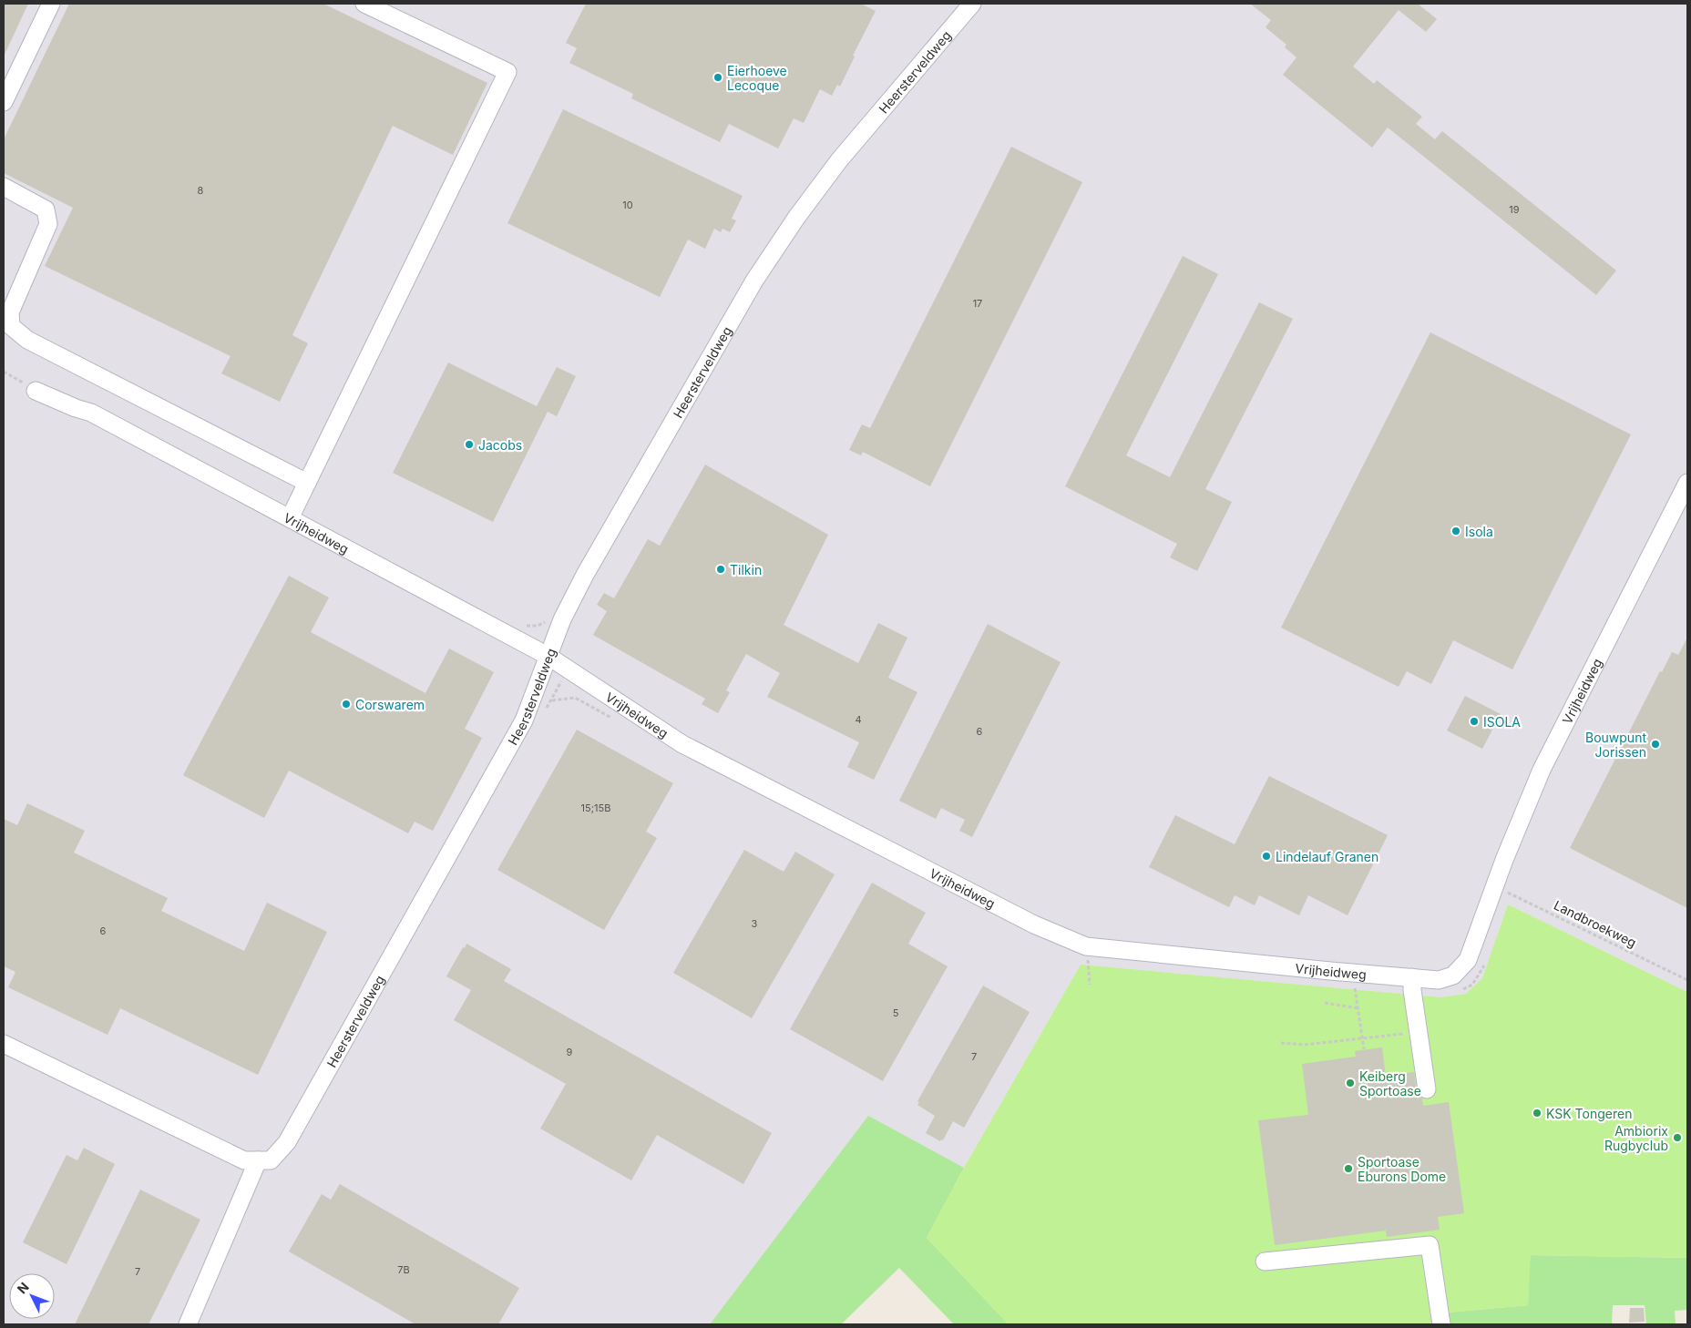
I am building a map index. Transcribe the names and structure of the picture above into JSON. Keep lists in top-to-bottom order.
{
  "streets": {
    "street": ["Heersterveldweg", "Vrijheidweg"],
    "path": ["Landbroekweg"]
  },
  "crossings": [
    ["Heersterveldweg", "Vrijheidweg"],
    ["Vrijheidweg", "Landbroekweg"]
  ],
  "places": [
    "Eierhoeve Lecoque",
    "Jacobs",
    "Isola",
    "Tilkin",
    "Corswarem",
    "ISOLA",
    "Bouwpunt Jorissen",
    "Lindelauf Granen",
    "Keiberg Sportoase",
    "KSK Tongeren",
    "Ambiorix Rugbyclub",
    "Sportoase Eburons Dome"
  ],
  "house_numbers": [
    "8",
    "10",
    "19",
    "17",
    "4",
    "6",
    "15;15B",
    "3",
    "6",
    "5",
    "9",
    "7",
    "7B",
    "7"
  ],
  "north": "top left"
}
